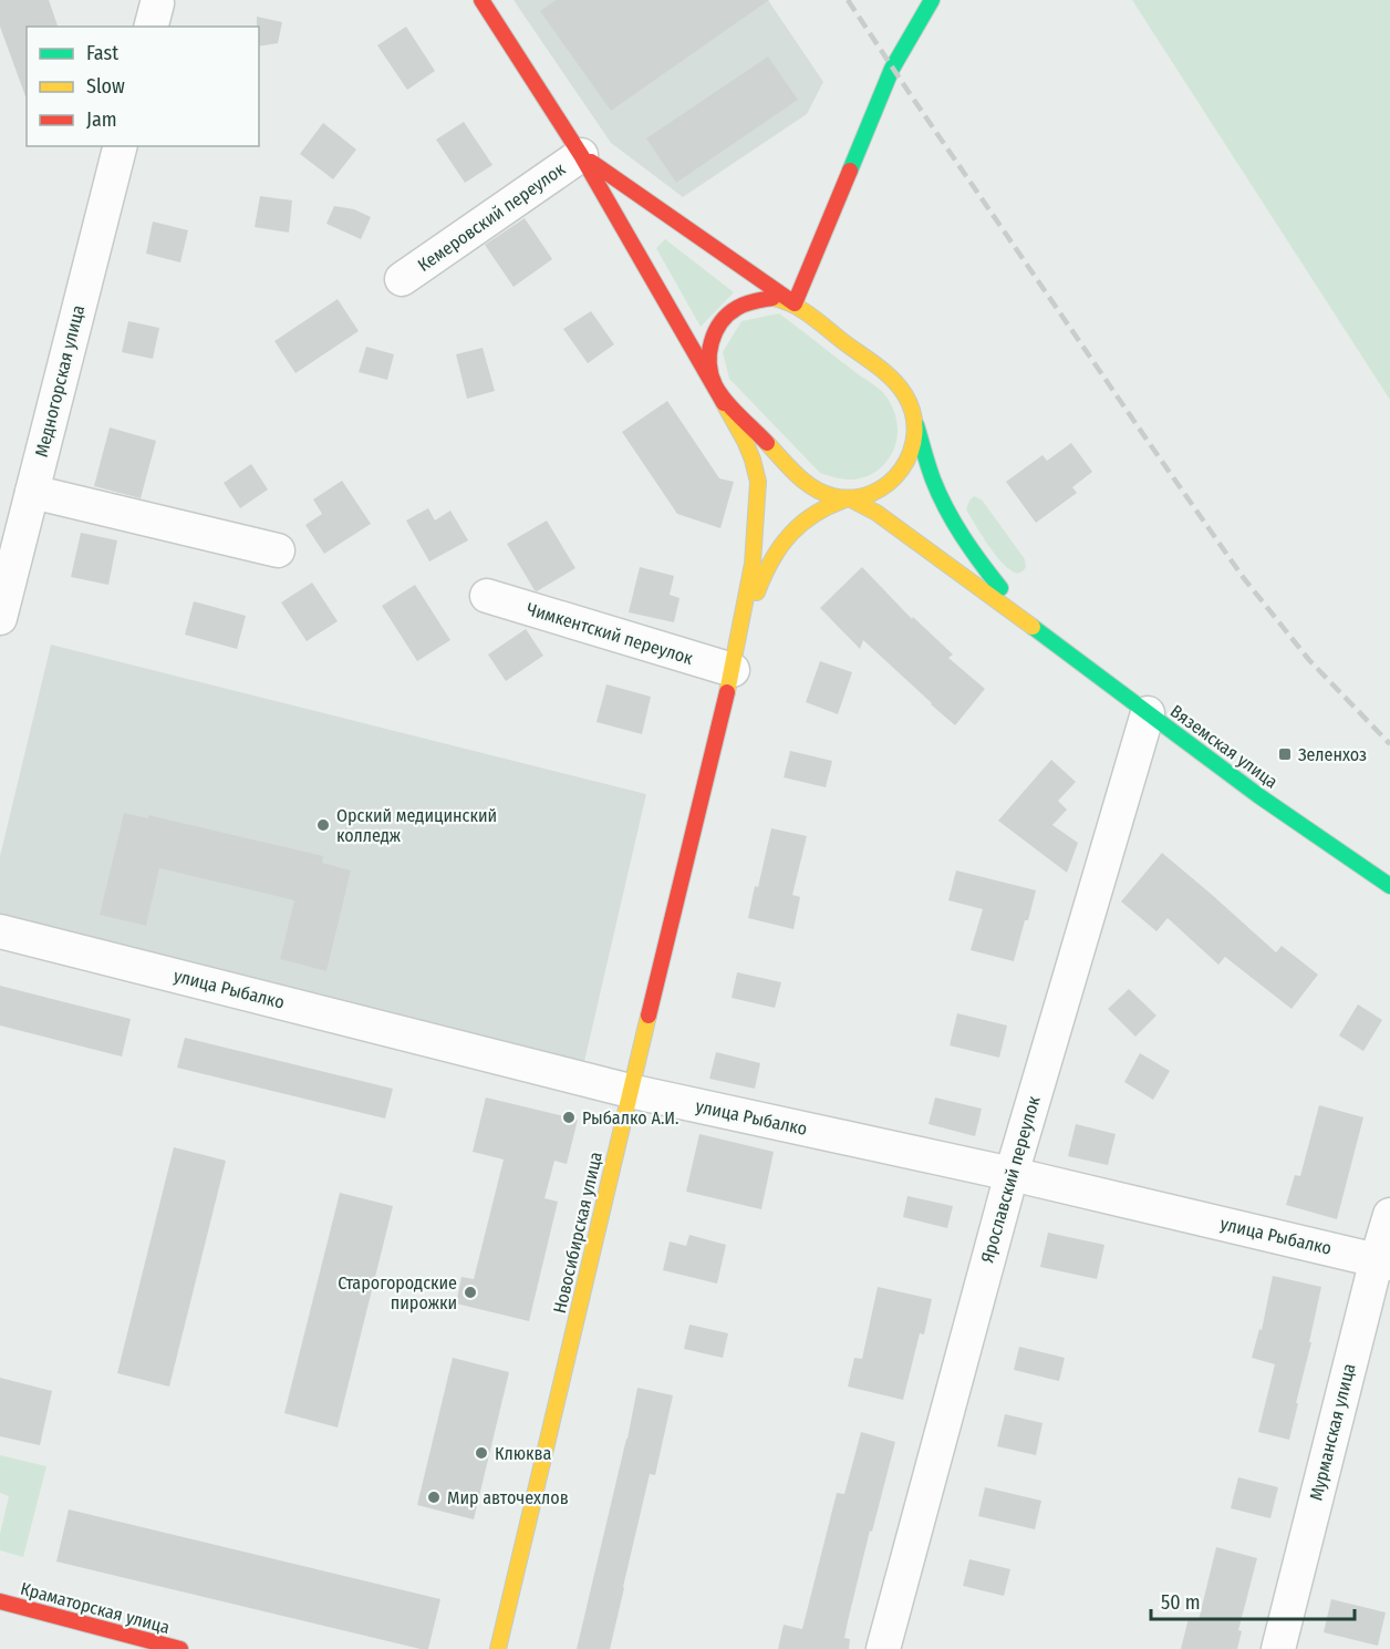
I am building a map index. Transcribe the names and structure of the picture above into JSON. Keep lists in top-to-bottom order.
{
  "streets": {
    "main road": ["Вяземская улица", "Новосибирская улица", "Краматорская улица"],
    "street": [
      "Кемеровский переулок",
      "Медногорская улица",
      "Чимкентский переулок",
      "улица Рыбалко",
      "Ярославский переулок",
      "Мурманская улица"
    ]
  },
  "crossings": [
    ["Чимкентский переулок", "Новосибирская улица"],
    ["Вяземская улица", "Ярославский переулок"],
    ["улица Рыбалко", "Ярославский переулок"],
    ["улица Рыбалко", "Новосибирская улица"],
    ["улица Рыбалко", "Мурманская улица"]
  ],
  "places": {
    "transit": ["Зеленхоз"],
    "other": [
      "Орский медицинский колледж",
      "Рыбалко А.И.",
      "Старогородские пирожки",
      "Клюква",
      "Мир авточехлов"
    ]
  },
  "legend": ["Fast", "Slow", "Jam"],
  "scale_bar": "50 m"
}
